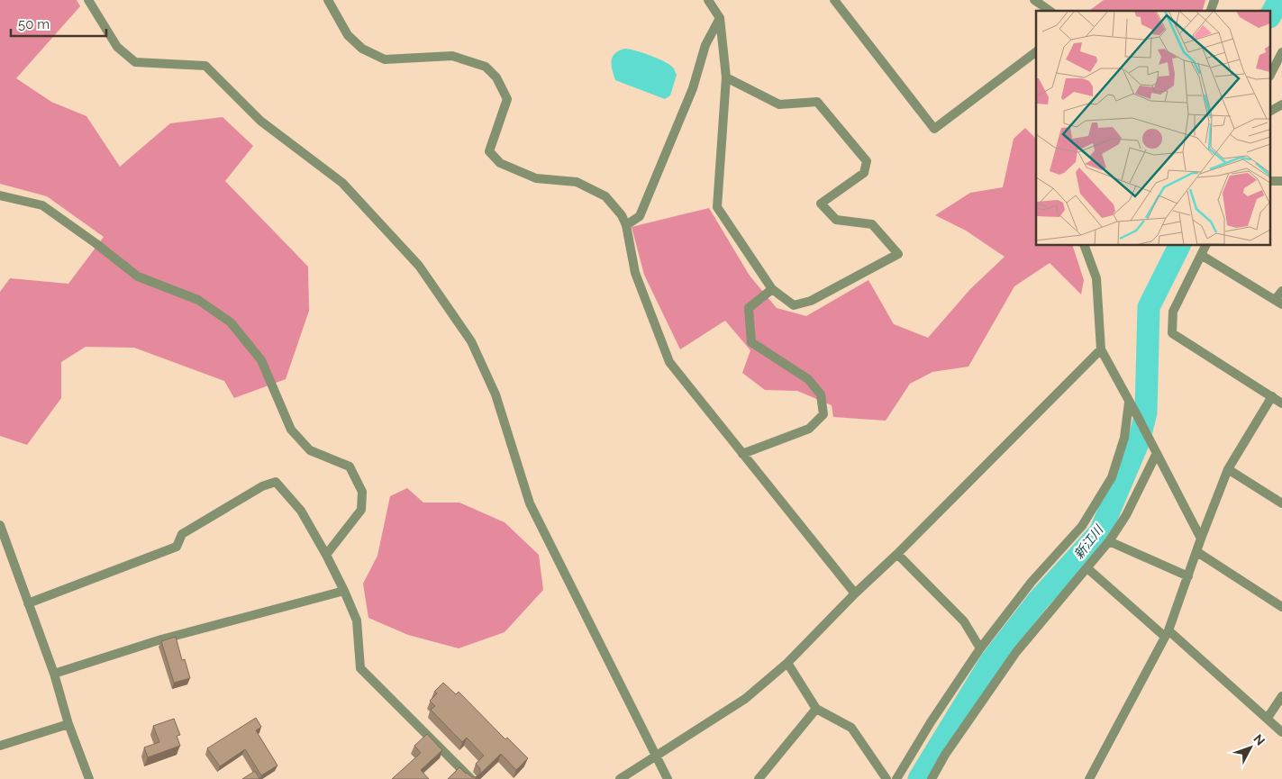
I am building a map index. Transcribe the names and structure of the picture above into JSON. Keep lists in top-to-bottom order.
{
  "water": ["新江川"],
  "scale_bar": "50 m",
  "north": "top right"
}
